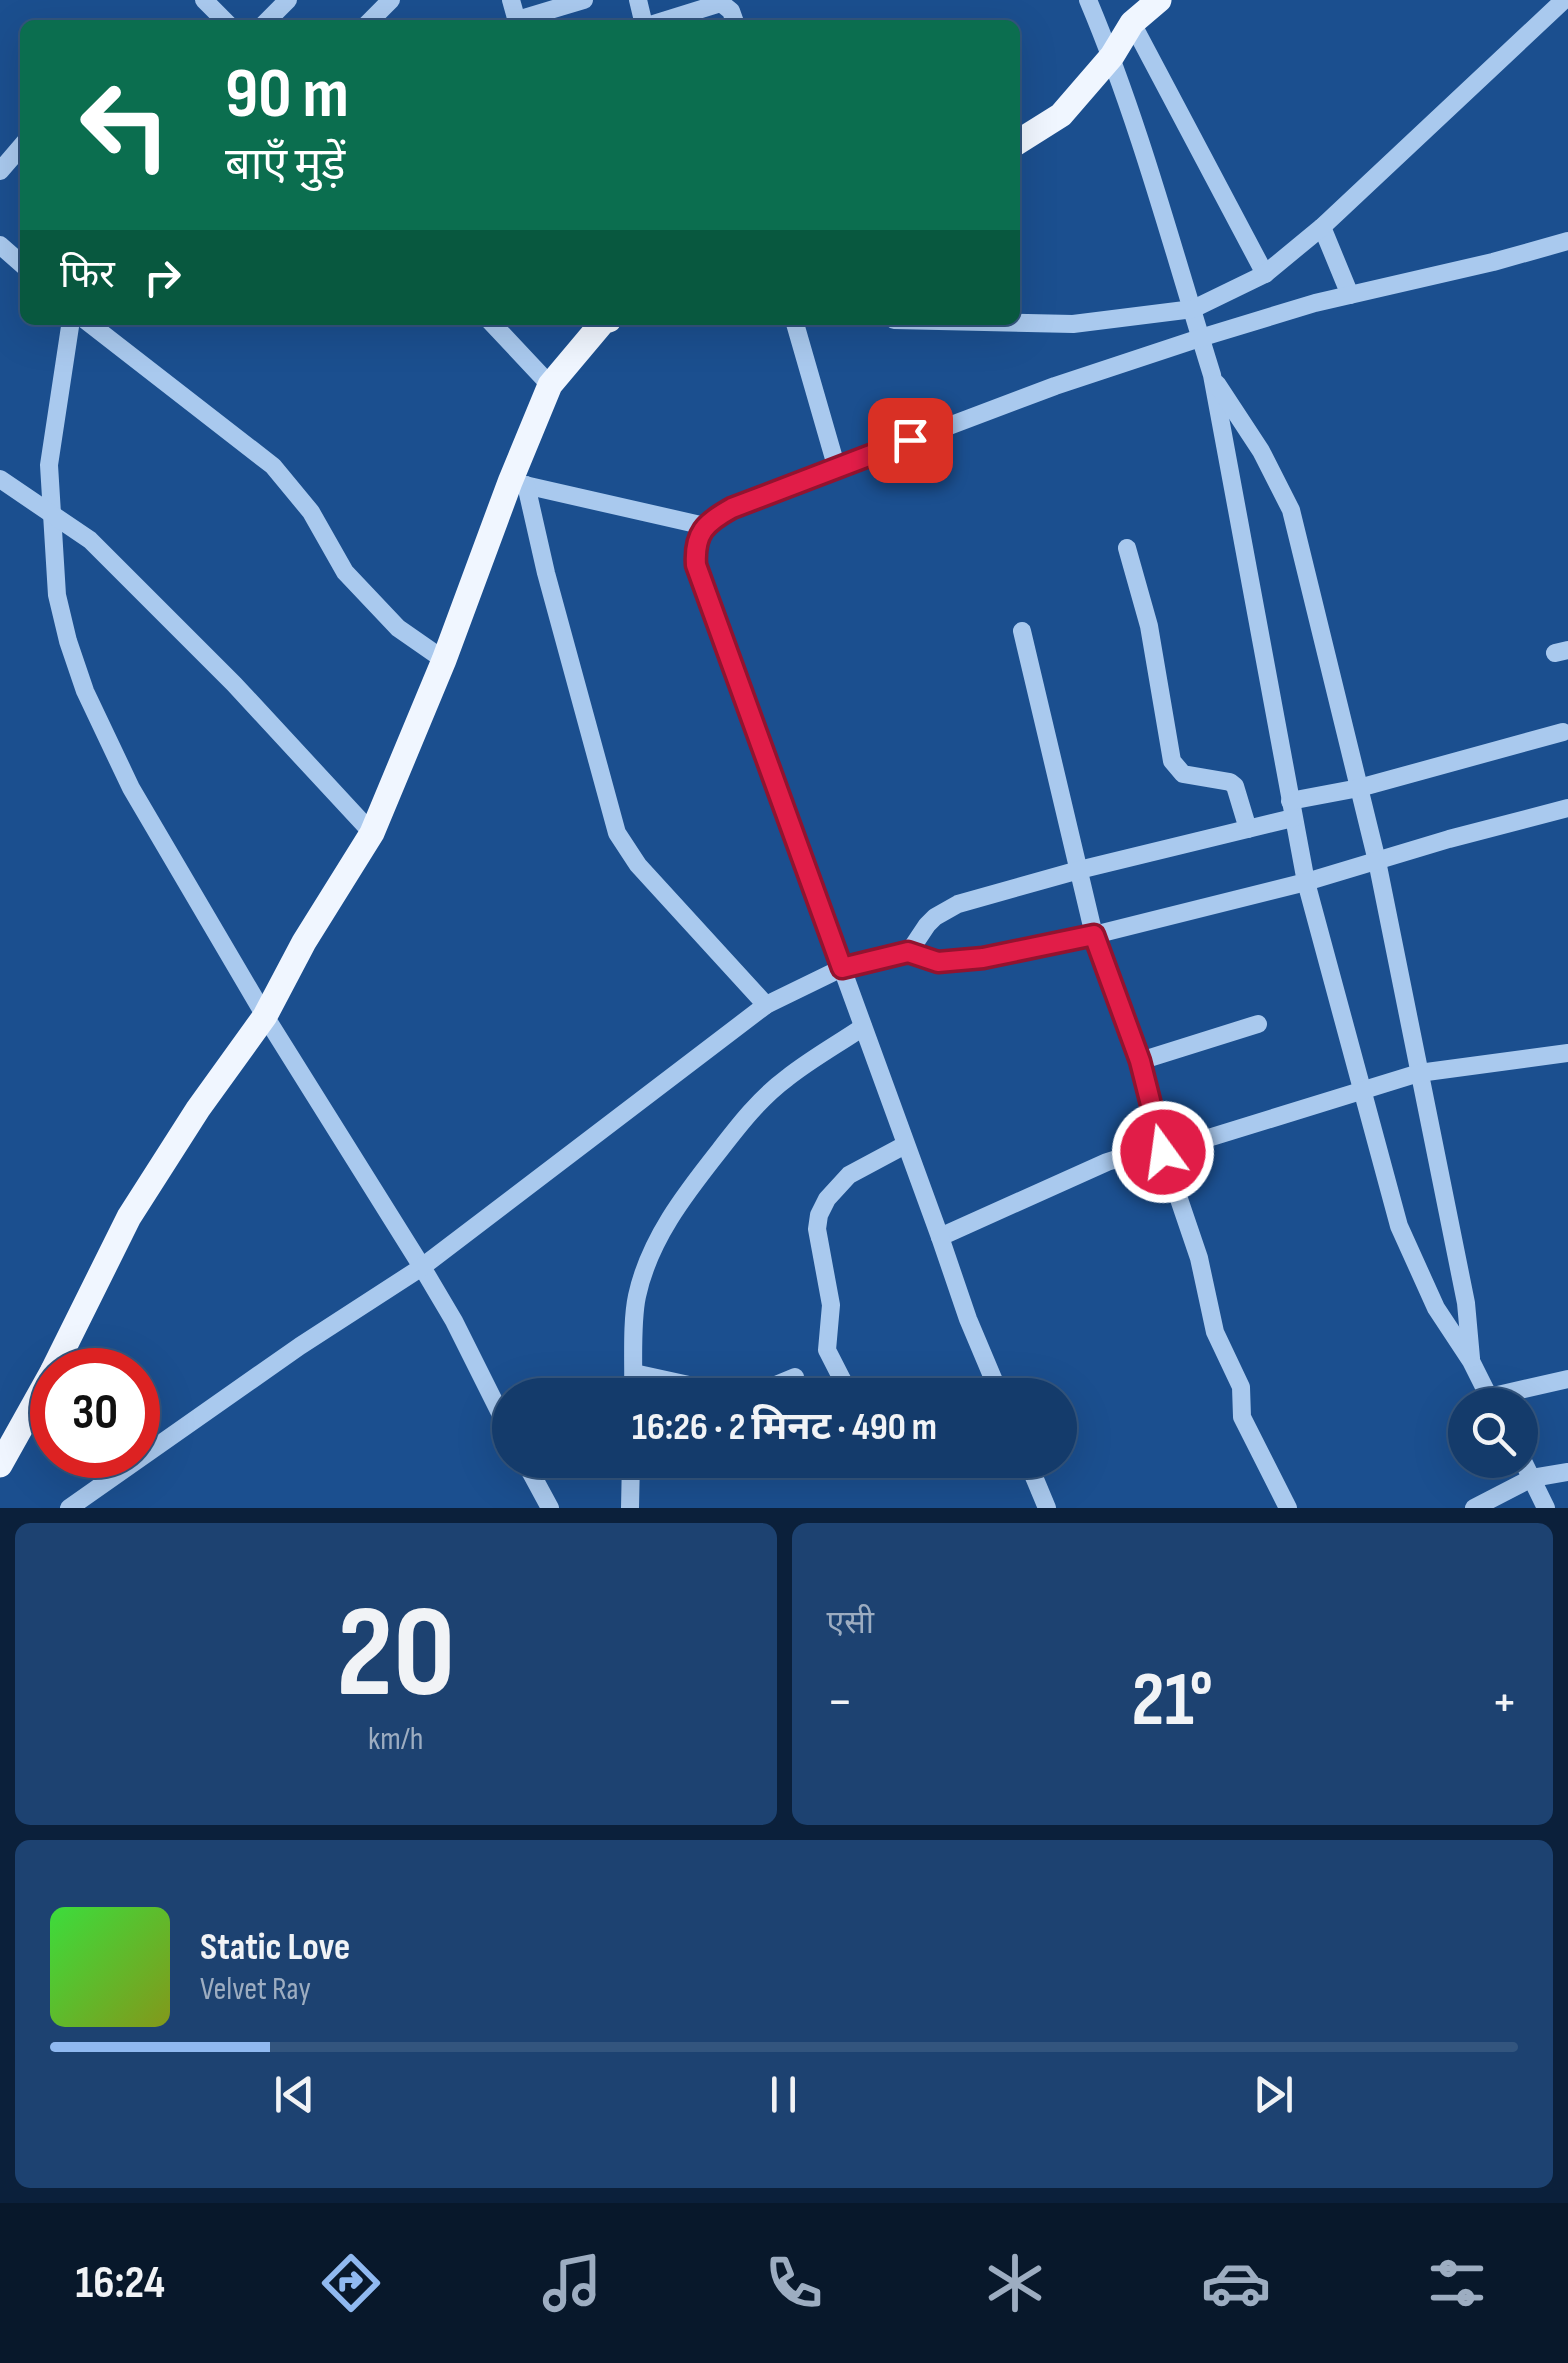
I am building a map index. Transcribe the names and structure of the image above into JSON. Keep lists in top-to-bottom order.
{
  "page": {
    "turn": ["90 m", "बाएँ मुड़ें"],
    "then": "फिर",
    "limit": "30",
    "trip": "16:26 · 2 मिनट · 490 m",
    "tile": [
      ["20", "km/h"],
      "एसी"
    ],
    "heat": ["−", "21°", "+"],
    "song": ["Static Love", "Velvet Ray"],
    "tabs": "16:24"
  }
}
